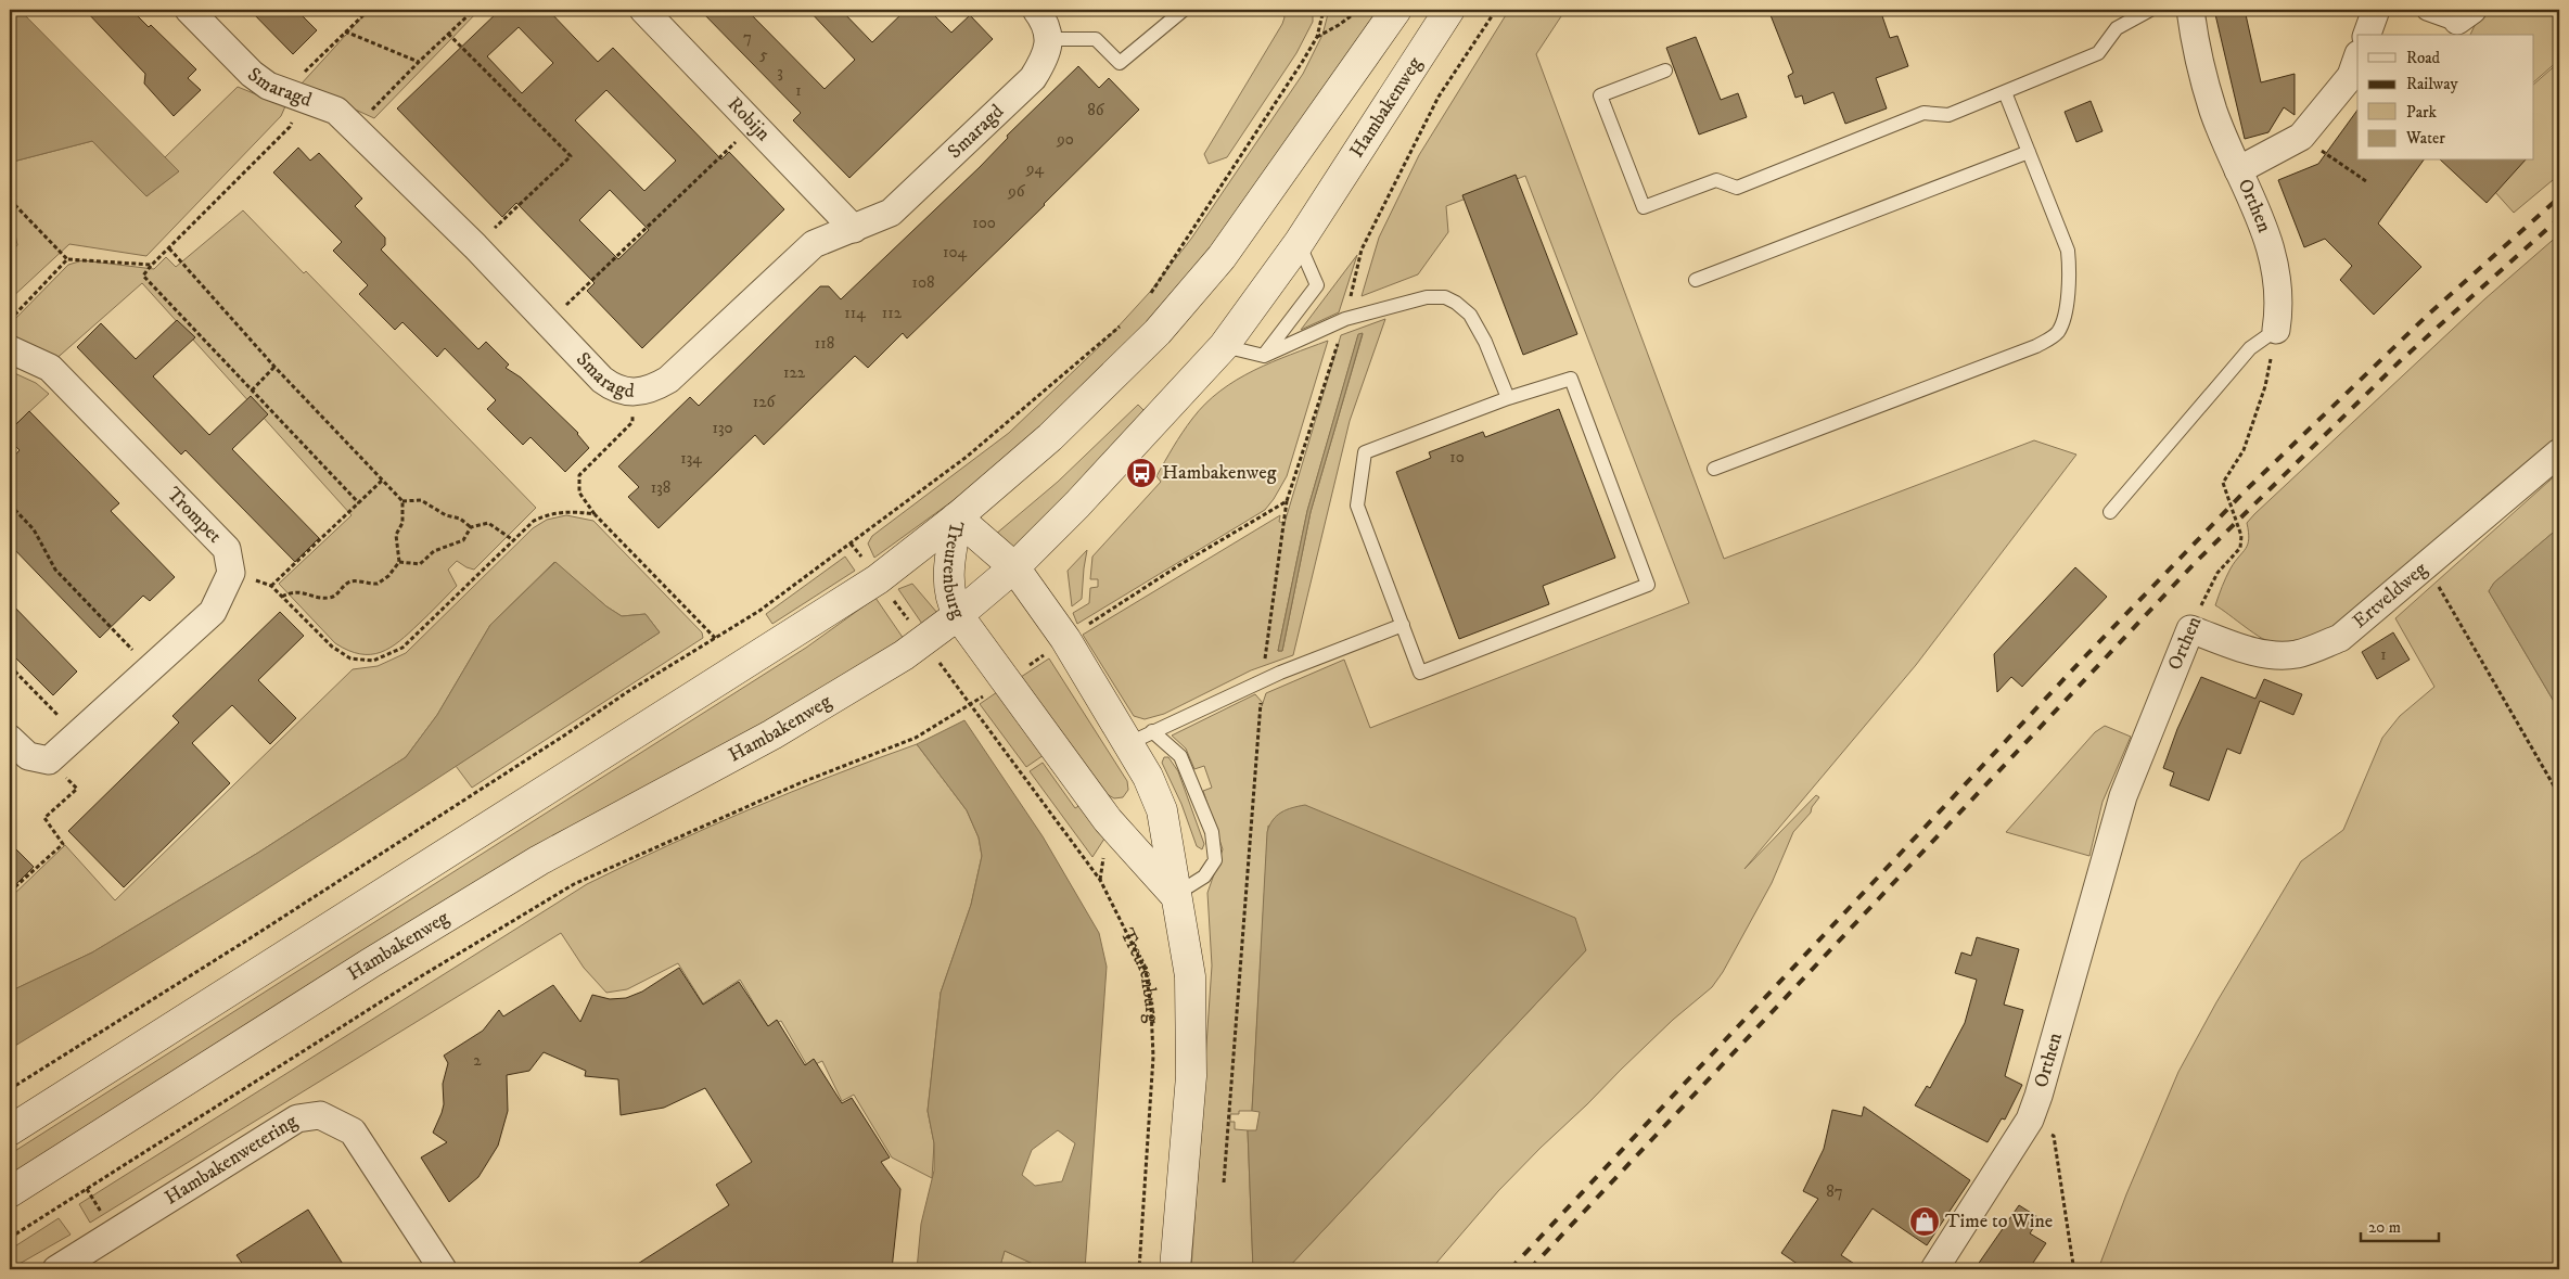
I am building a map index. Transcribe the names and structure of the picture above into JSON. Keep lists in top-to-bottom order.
{
  "streets": {
    "main road": ["Hambakenweg", "Treurenburg"],
    "street": [
      "Smaragd",
      "Robijn",
      "Orthen",
      "Trompet",
      "Ertveldweg",
      "Hambakenwetering"
    ]
  },
  "crossings": [
    ["Smaragd", "Robijn"],
    ["Hambakenweg", "Treurenburg"],
    ["Orthen", "Ertveldweg"]
  ],
  "places": {
    "bus stop": ["Hambakenweg"],
    "shop": ["Time to Wine"]
  },
  "house_numbers": [
    "7",
    "5",
    "3",
    "1",
    "86",
    "90",
    "94",
    "96",
    "100",
    "104",
    "108",
    "114",
    "112",
    "118",
    "122",
    "126",
    "130",
    "10",
    "134",
    "138",
    "1",
    "2",
    "87"
  ],
  "legend": [
    "Road",
    "Railway",
    "Park",
    "Water"
  ],
  "scale_bar": "20 m"
}
